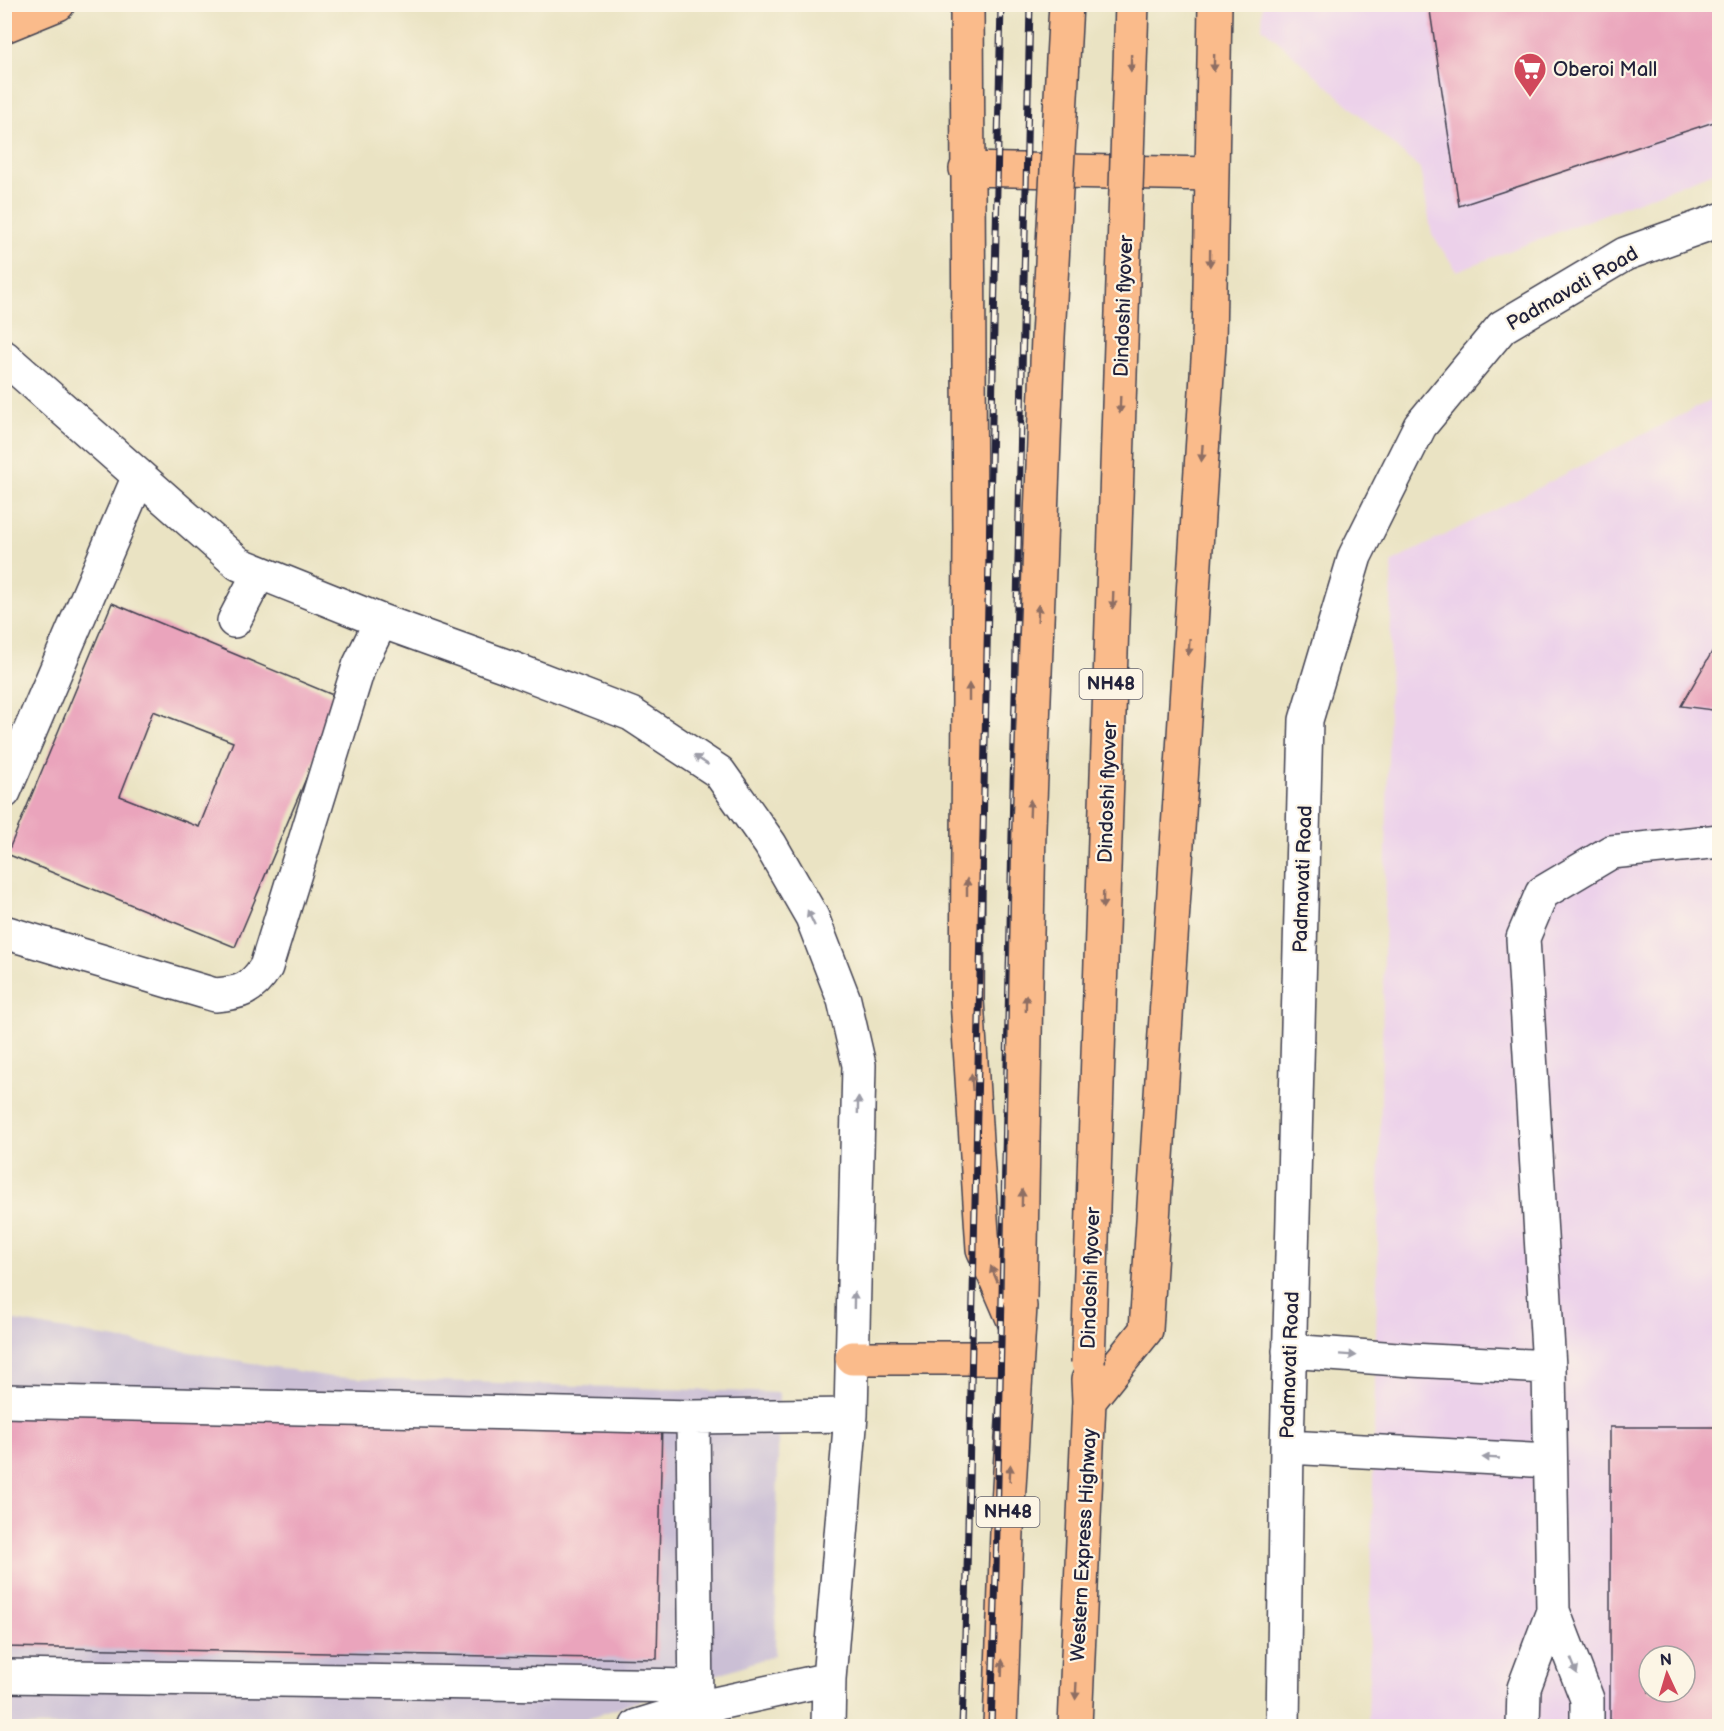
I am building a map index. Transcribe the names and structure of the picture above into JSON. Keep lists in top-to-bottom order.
{
  "streets": {
    "main road": ["Dindoshi flyover", "NH48", "Western Express Highway"],
    "street": ["Padmavati Road"]
  },
  "crossings": [
    ["Dindoshi flyover", "Western Express Highway"]
  ],
  "places": {
    "supermarket": ["Oberoi Mall"]
  },
  "north": "top"
}
